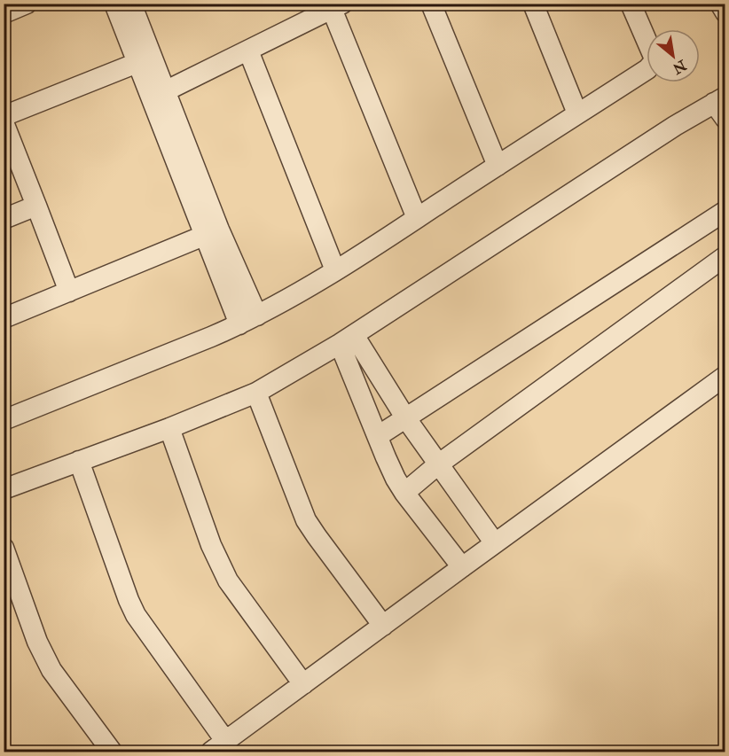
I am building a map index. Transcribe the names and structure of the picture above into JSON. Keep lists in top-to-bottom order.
{
  "north": "bottom right"
}
